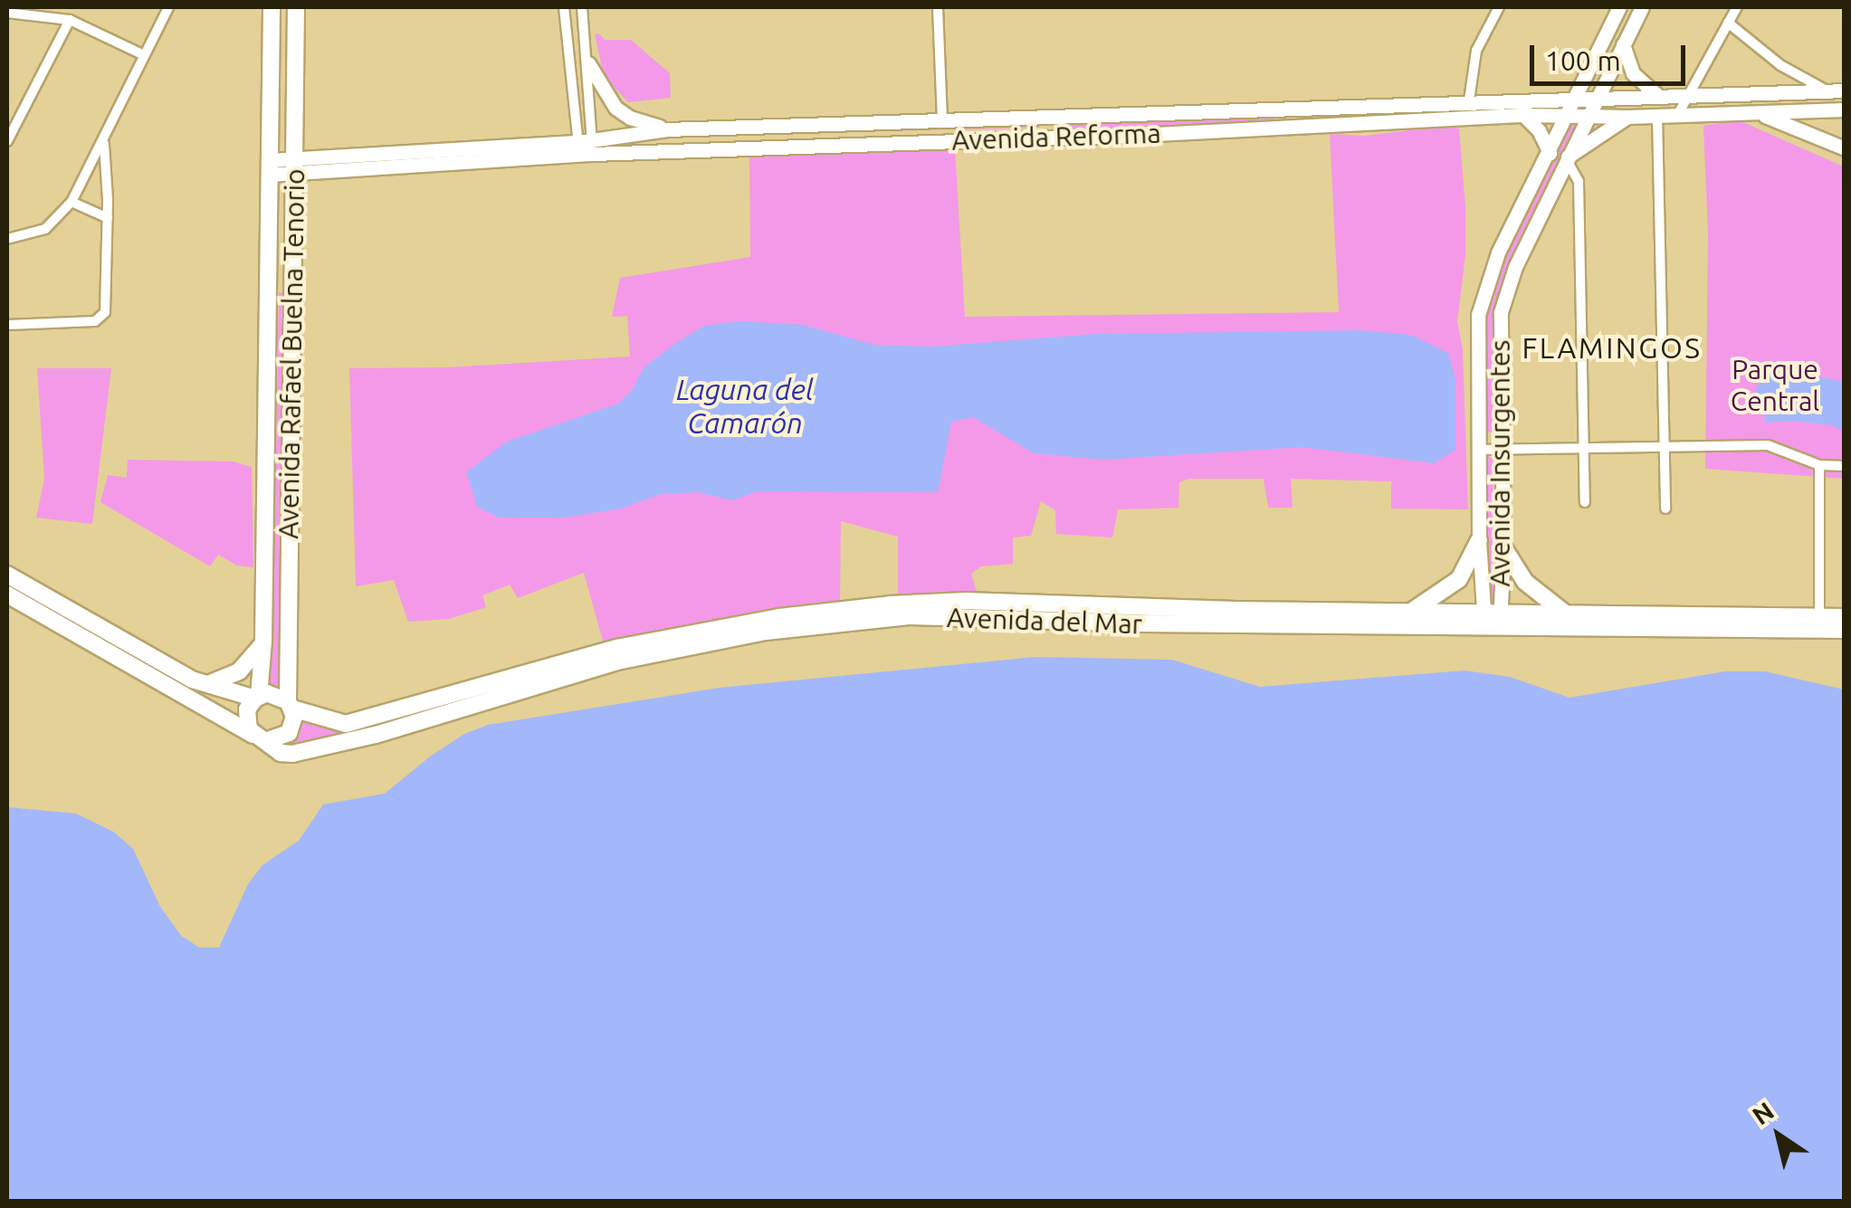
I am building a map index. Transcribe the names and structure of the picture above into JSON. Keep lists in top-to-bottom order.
{
  "streets": {
    "main road": [
      "Avenida Reforma",
      "Avenida Rafael Buelna Tenorio",
      "Avenida Insurgentes",
      "Avenida del Mar"
    ]
  },
  "crossings": [
    ["Avenida Reforma", "Avenida Rafael Buelna Tenorio"],
    ["Avenida Reforma", "Avenida Insurgentes"],
    ["Avenida Rafael Buelna Tenorio", "Avenida del Mar"],
    ["Avenida Insurgentes", "Avenida del Mar"]
  ],
  "districts": ["FLAMINGOS"],
  "water": ["Laguna del Camarón"],
  "parks": ["Parque Central"],
  "scale_bar": "100 m",
  "north": "top left"
}
